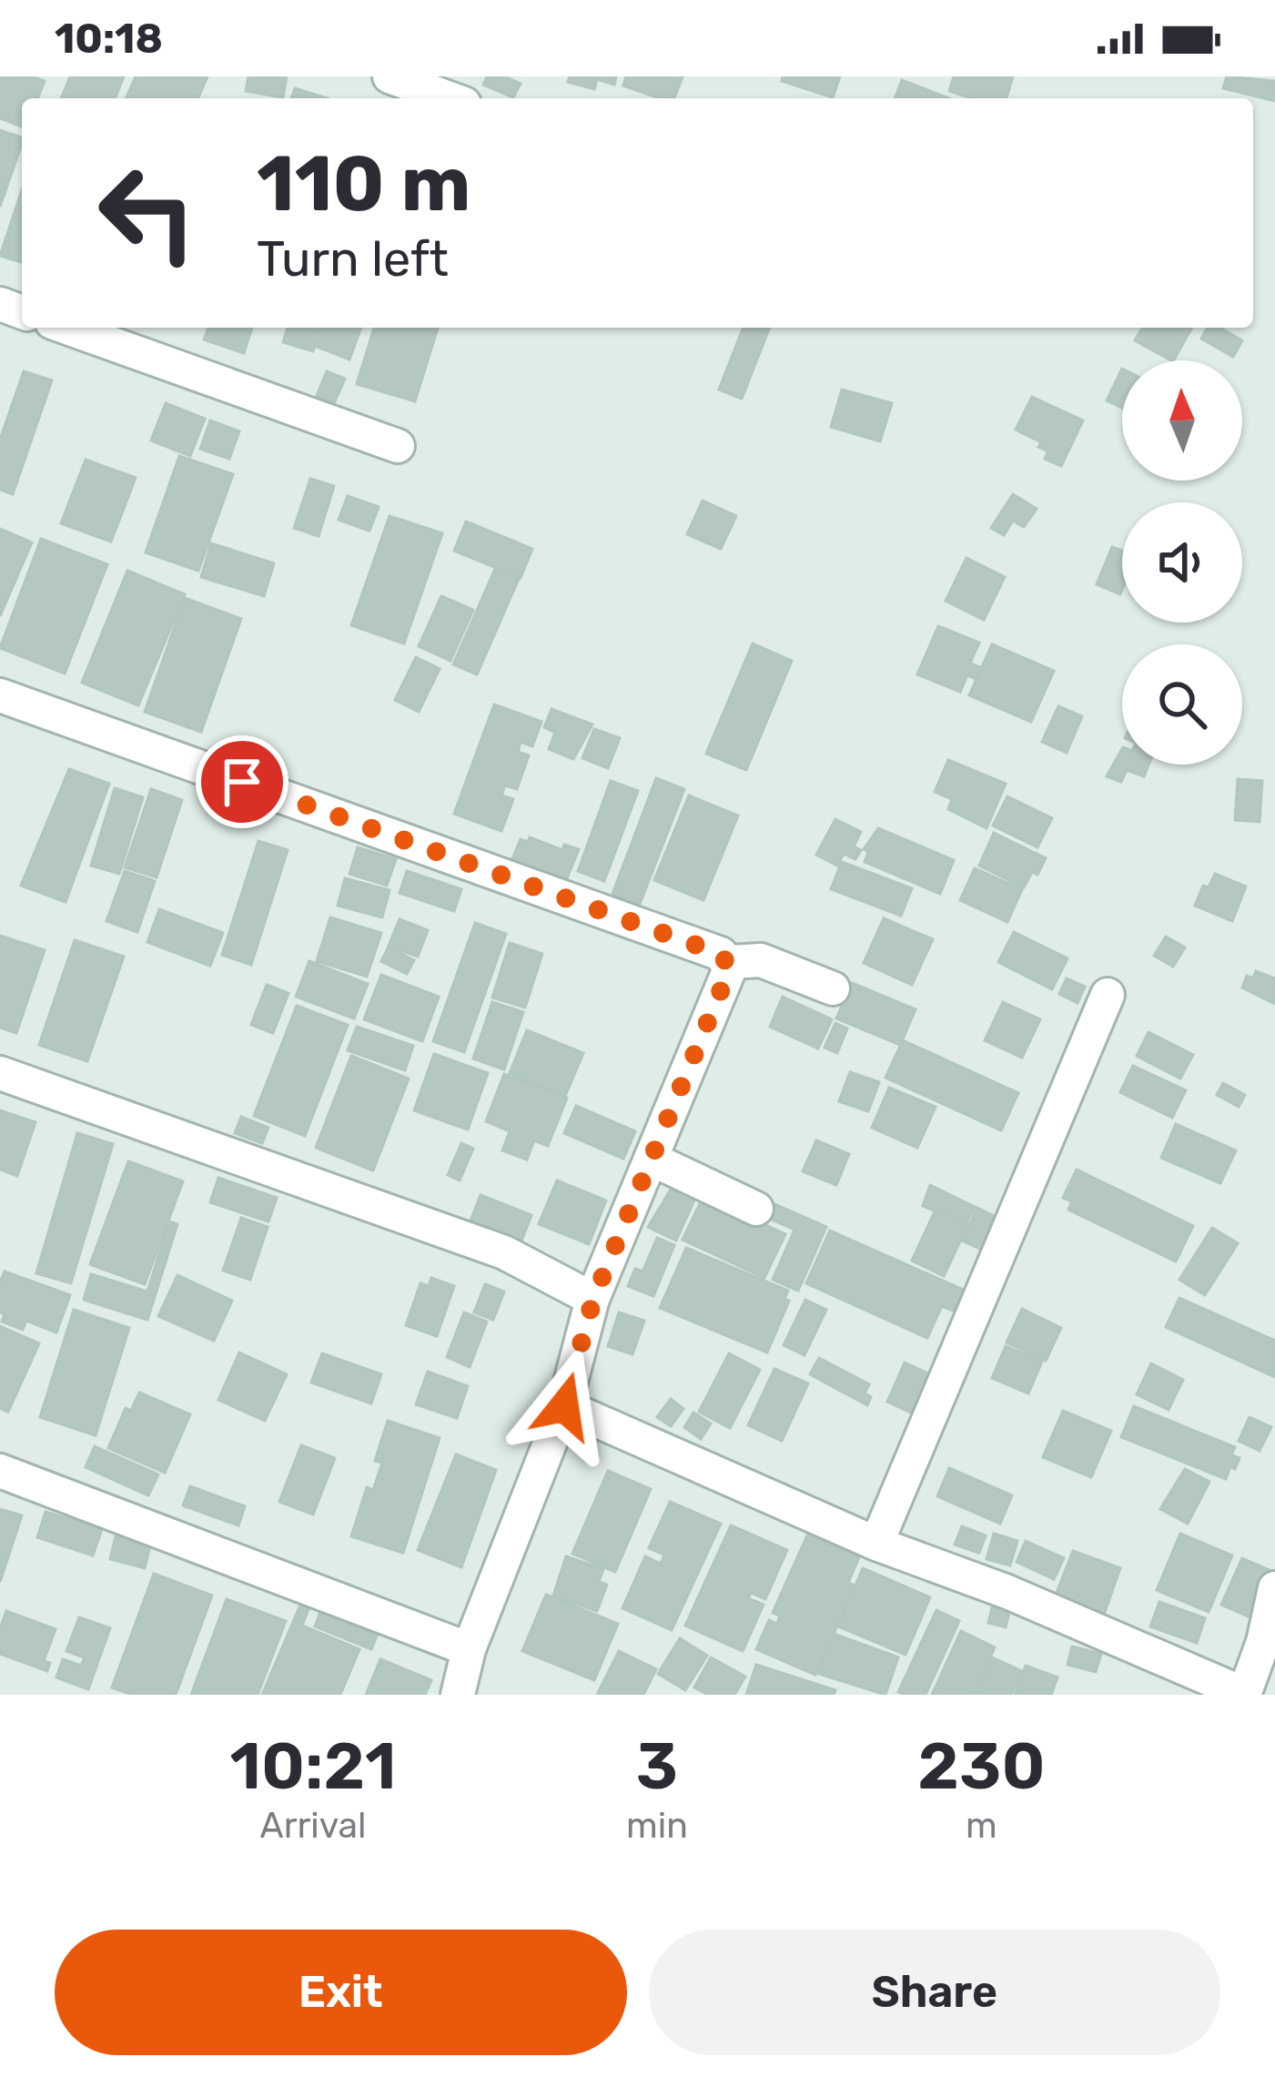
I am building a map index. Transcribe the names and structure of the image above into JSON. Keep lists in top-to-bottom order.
{
  "north": "top",
  "page": {
    "status": "10:18",
    "turn": ["110 m", "Turn left"],
    "eta": [
      "10:21",
      "Arrival",
      "3",
      "min",
      "230",
      "m"
    ],
    "buttons": ["Exit", "Share"]
  }
}
